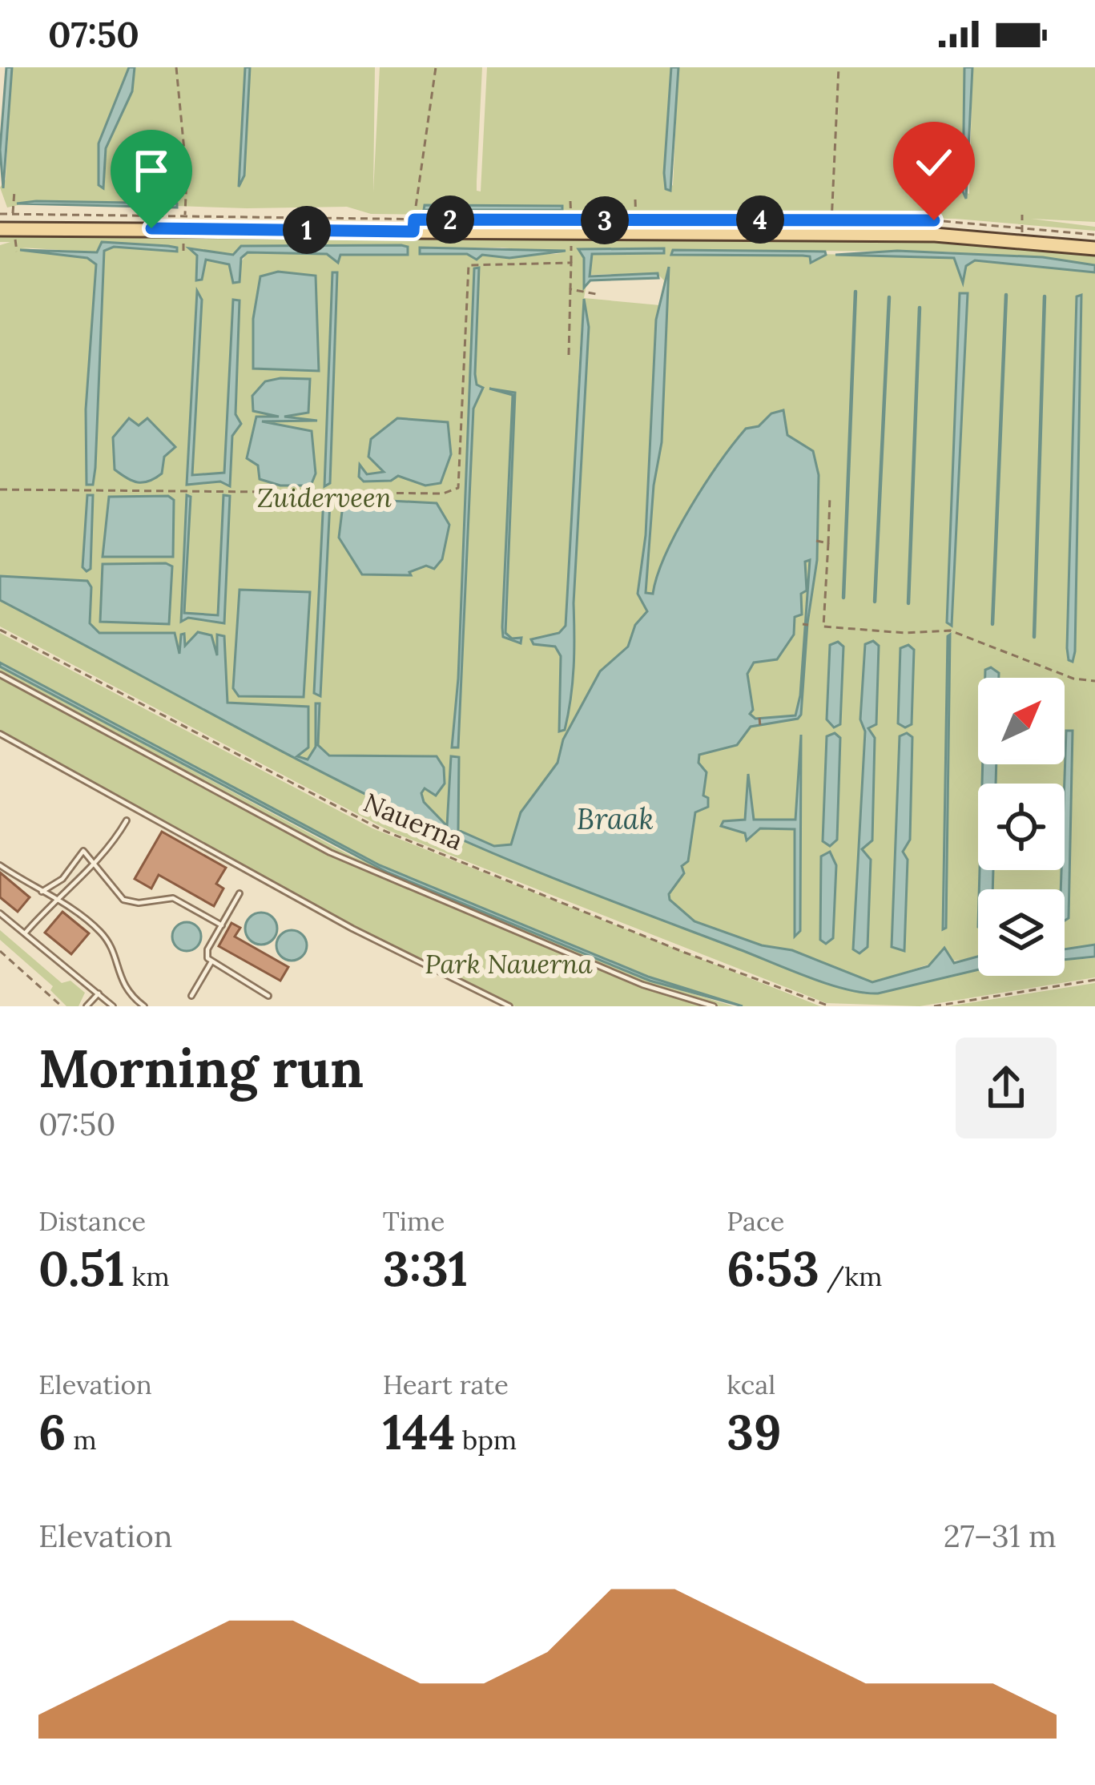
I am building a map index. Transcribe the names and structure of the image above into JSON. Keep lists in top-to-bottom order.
{
  "streets": {
    "path": ["Nauerna"]
  },
  "water": ["Braak"],
  "parks": ["Zuiderveen", "Park Nauerna"],
  "north": "top right",
  "page": {
    "status": "07:50",
    "pins": [
      "2",
      "4",
      "3",
      "1"
    ],
    "heading": ["Morning run", "07:50"],
    "stats": [
      ["Distance", "0.51 km"],
      ["Time", "3:31"],
      ["Pace", "6:53 /km"],
      ["Elevation", "6 m"],
      ["Heart rate", "144 bpm"],
      ["kcal", "39"]
    ],
    "chart": ["Elevation", "27–31 m"]
  }
}
